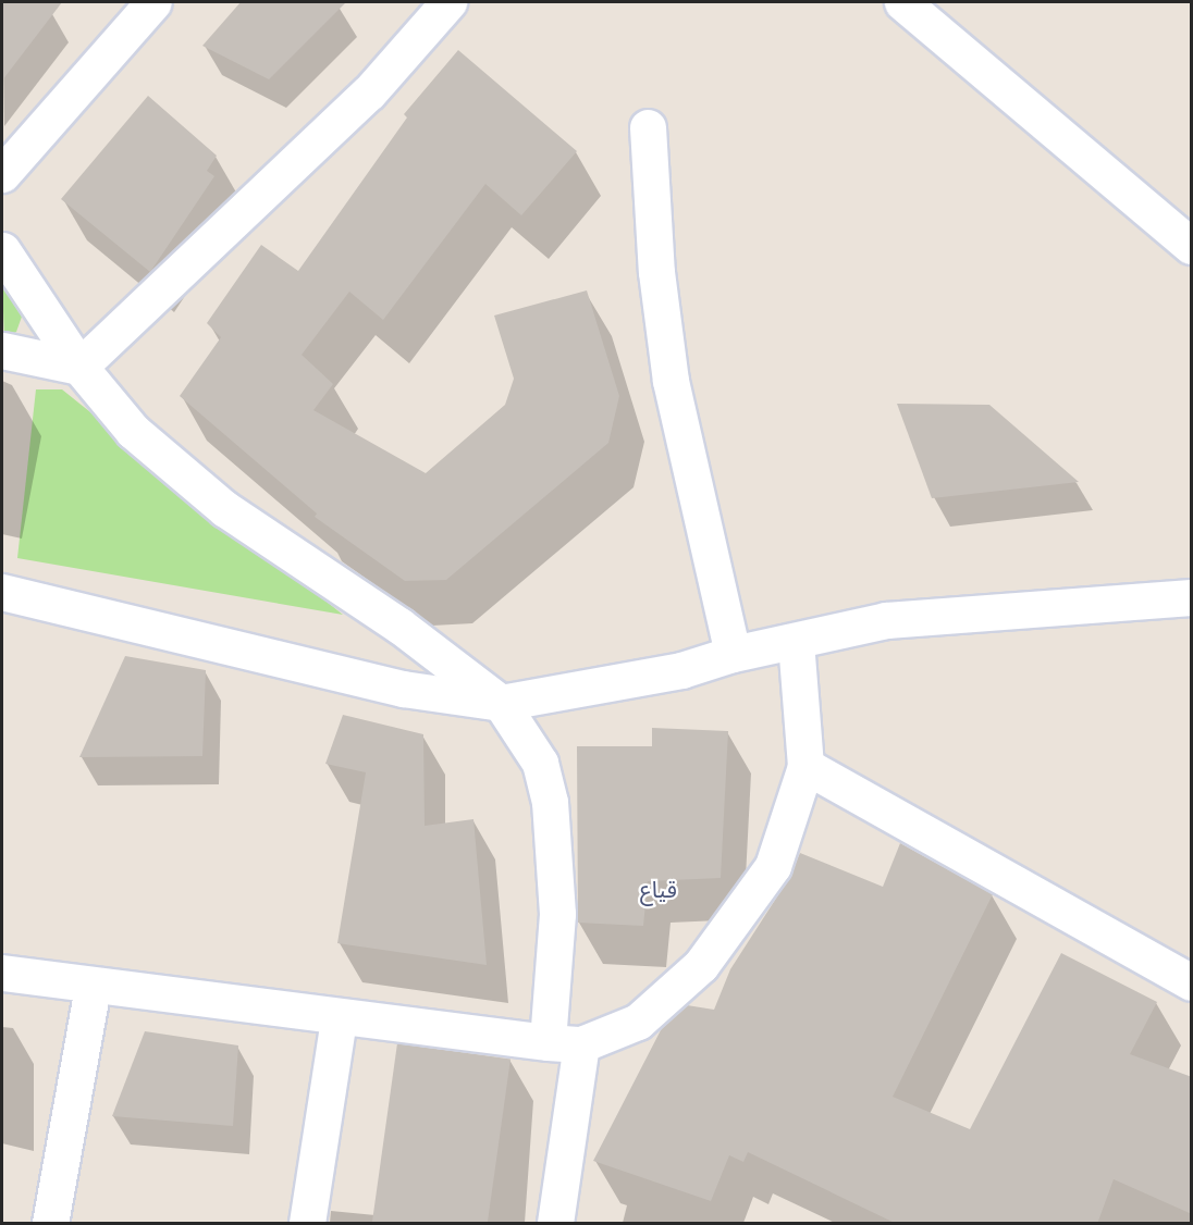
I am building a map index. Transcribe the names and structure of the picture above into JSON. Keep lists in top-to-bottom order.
{
  "districts": ["قياع"]
}
